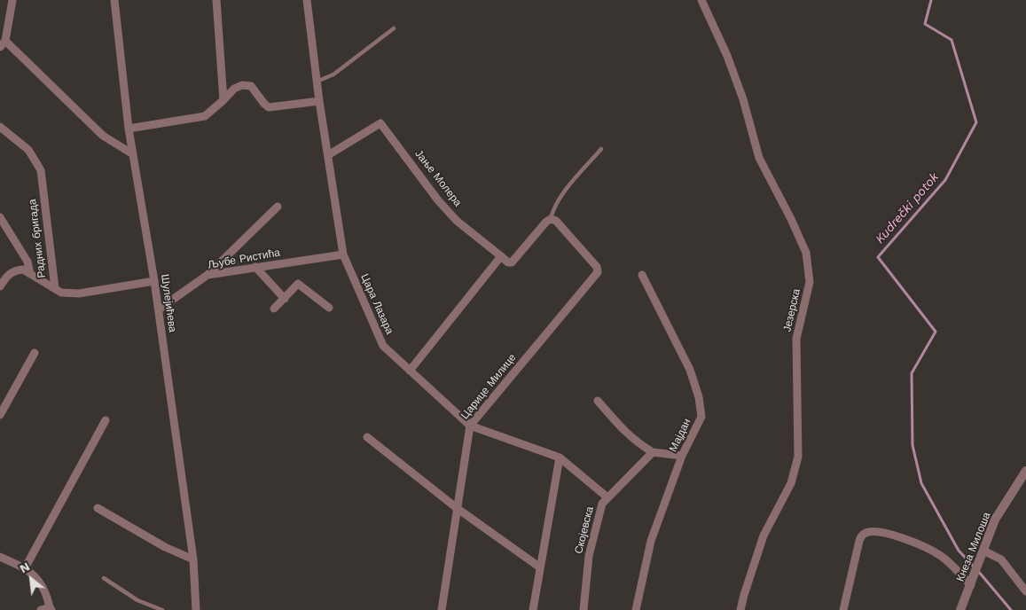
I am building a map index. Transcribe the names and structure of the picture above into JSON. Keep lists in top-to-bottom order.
{
  "streets": {
    "street": [
      "Јање Молера",
      "Радних бригада",
      "Љубе Ристића",
      "Шулејићева",
      "Цара Лазара",
      "Језерска",
      "Царице Милице",
      "Мајдан",
      "Скојевска",
      "Кнеза Милоша"
    ]
  },
  "crossings": [
    ["Јање Молера", "Цара Лазара"],
    ["Радних бригада", "Шулејићева"],
    ["Љубе Ристића", "Шулејићева"],
    ["Љубе Ристића", "Цара Лазара"],
    ["Цара Лазара", "Царице Милице"],
    ["Цара Лазара", "Скојевска"]
  ],
  "water": ["Kudrečki potok"],
  "north": "top left"
}
